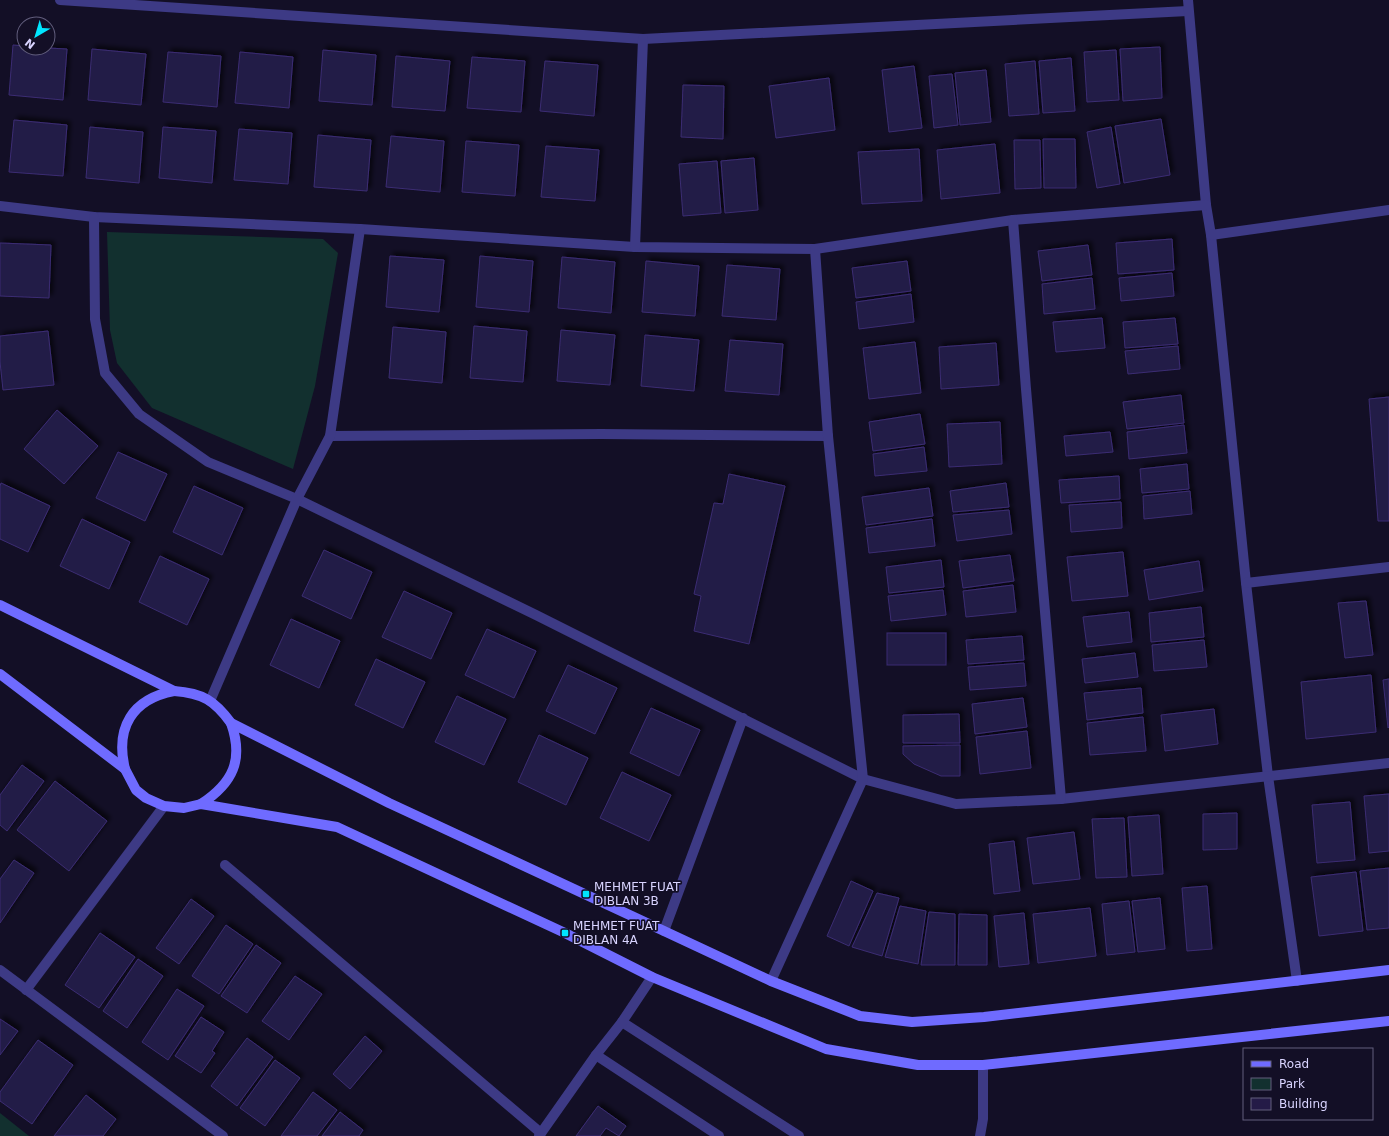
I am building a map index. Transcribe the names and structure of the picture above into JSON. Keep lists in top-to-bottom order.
{
  "places": {
    "transit": ["MEHMET FUAT DIBLAN 3B", "MEHMET FUAT DIBLAN 4A"]
  },
  "legend": ["Road", "Park", "Building"],
  "north": "bottom left"
}
